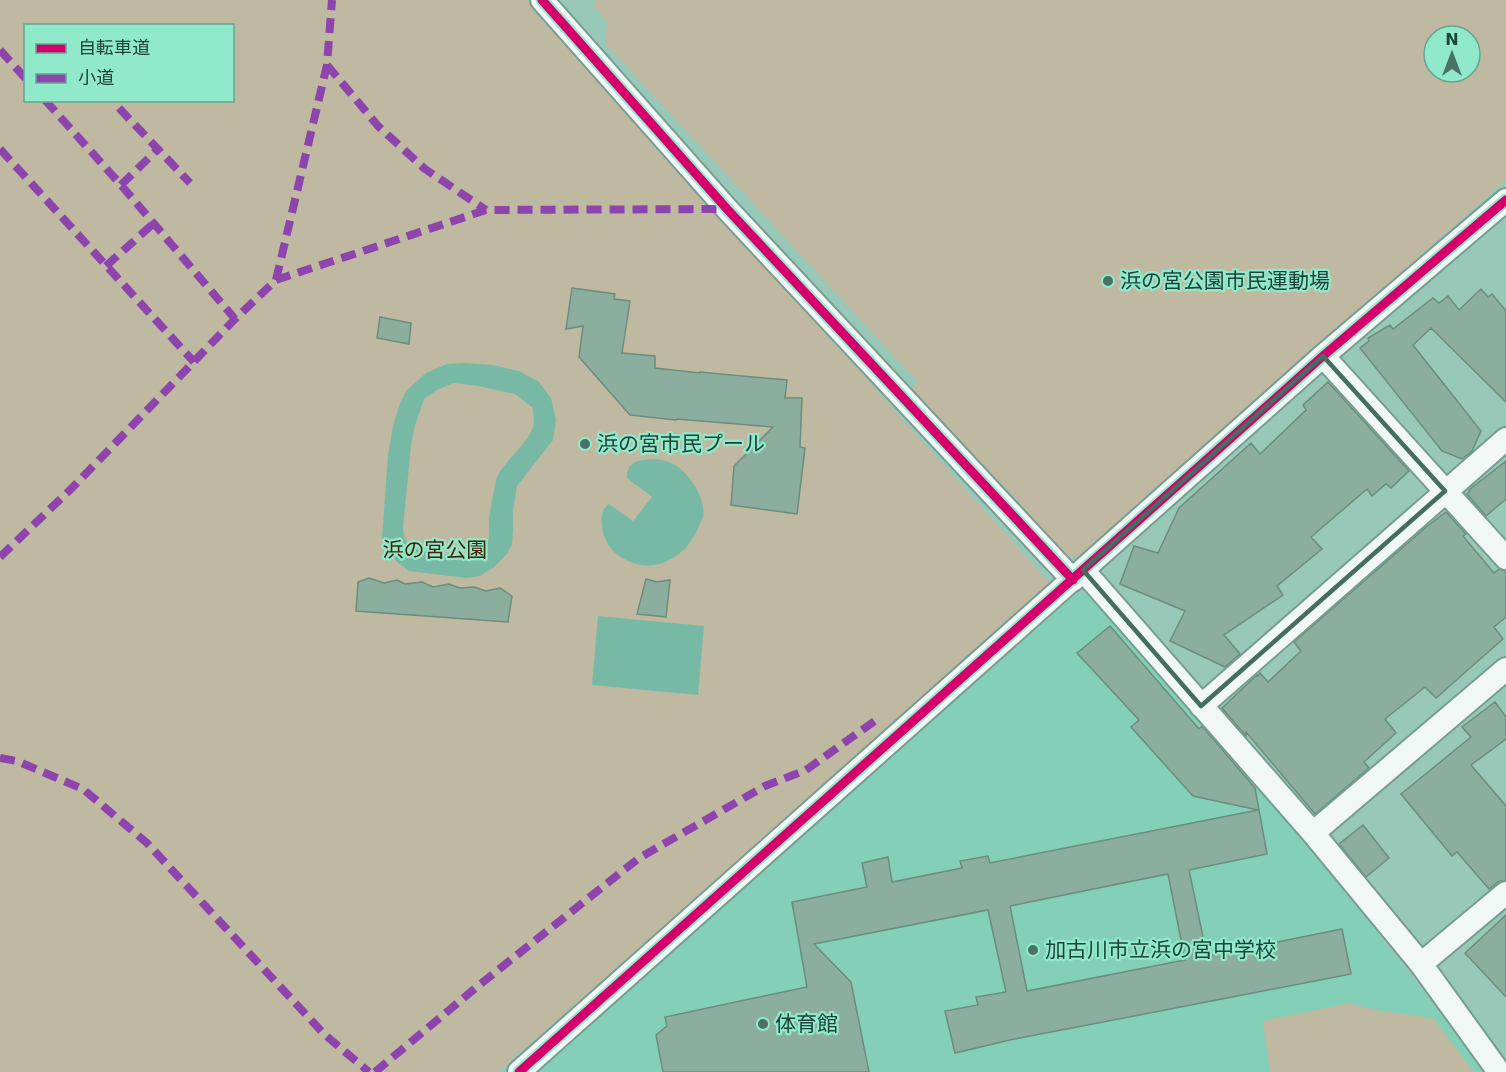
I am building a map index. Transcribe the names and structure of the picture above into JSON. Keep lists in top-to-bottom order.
{
  "parks": ["浜の宮公園"],
  "places": [
    "浜の宮公園市民運動場",
    "浜の宮市民プール",
    "加古川市立浜の宮中学校",
    "体育館"
  ],
  "legend": ["自転車道", "小道"],
  "north": "top"
}
